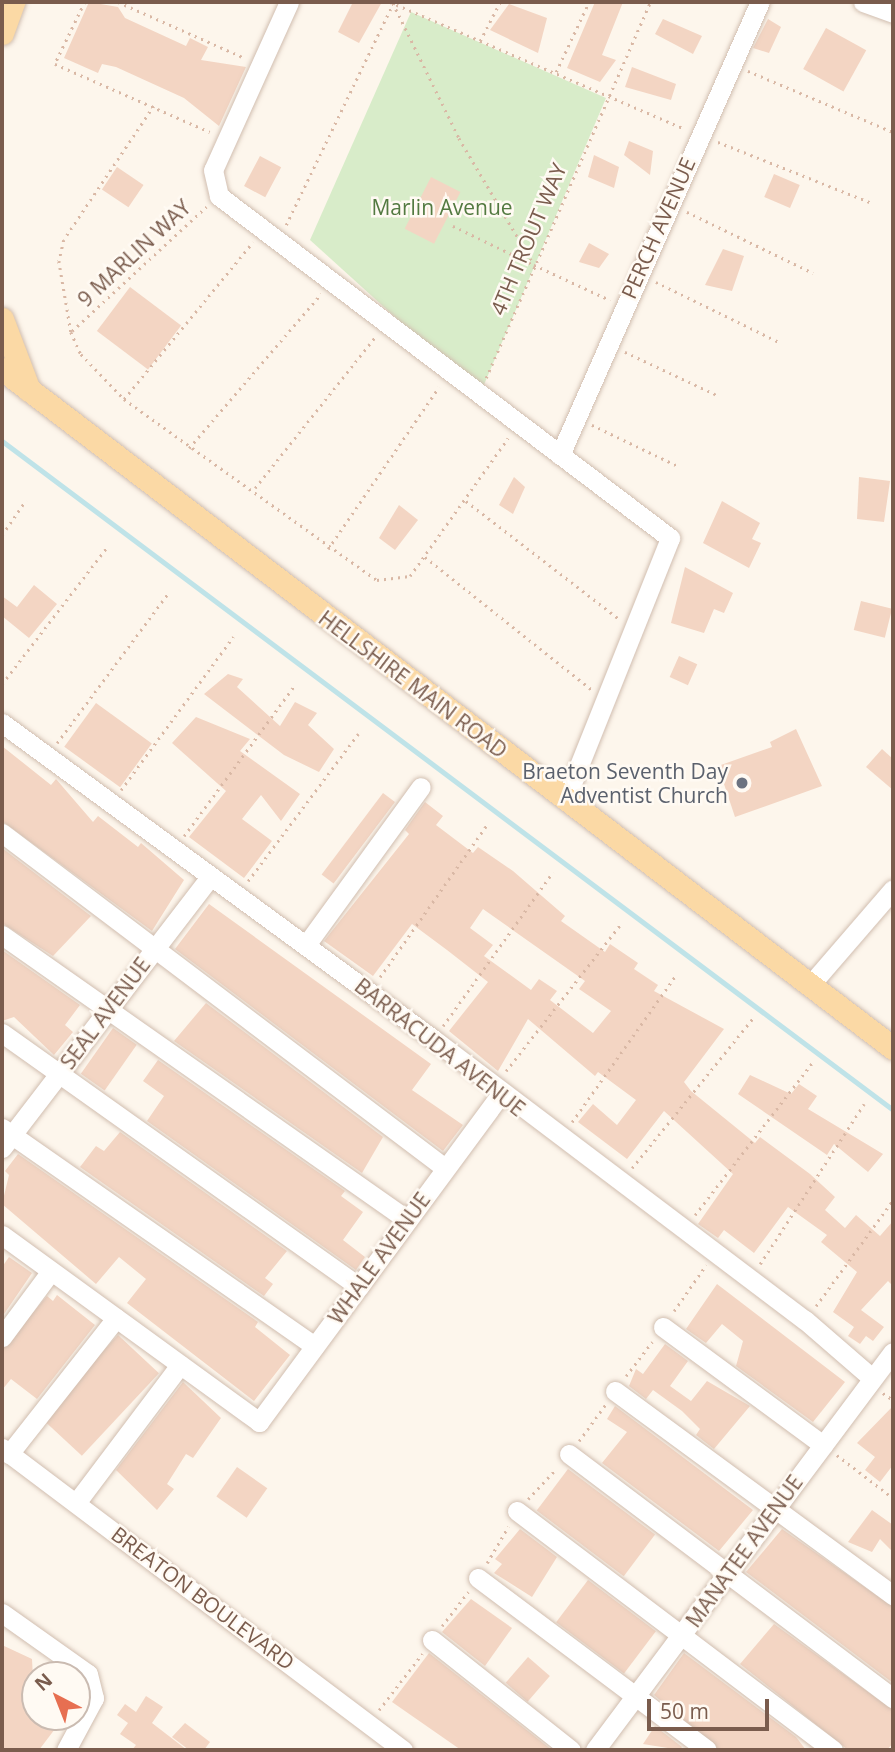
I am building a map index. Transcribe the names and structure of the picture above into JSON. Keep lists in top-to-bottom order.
{
  "streets": {
    "main road": ["HELLSHIRE MAIN ROAD"],
    "street": [
      "PERCH AVENUE",
      "SEAL AVENUE",
      "BARRACUDA AVENUE",
      "WHALE AVENUE",
      "MANATEE AVENUE",
      "BREATON BOULEVARD"
    ],
    "path": ["4TH TROUT WAY", "9 MARLIN WAY"]
  },
  "crossings": [
    ["SEAL AVENUE", "BARRACUDA AVENUE"],
    ["BARRACUDA AVENUE", "WHALE AVENUE"],
    ["BARRACUDA AVENUE", "MANATEE AVENUE"]
  ],
  "parks": ["Marlin Avenue"],
  "places": ["Braeton Seventh Day Adventist Church"],
  "scale_bar": "50 m",
  "north": "top left"
}
